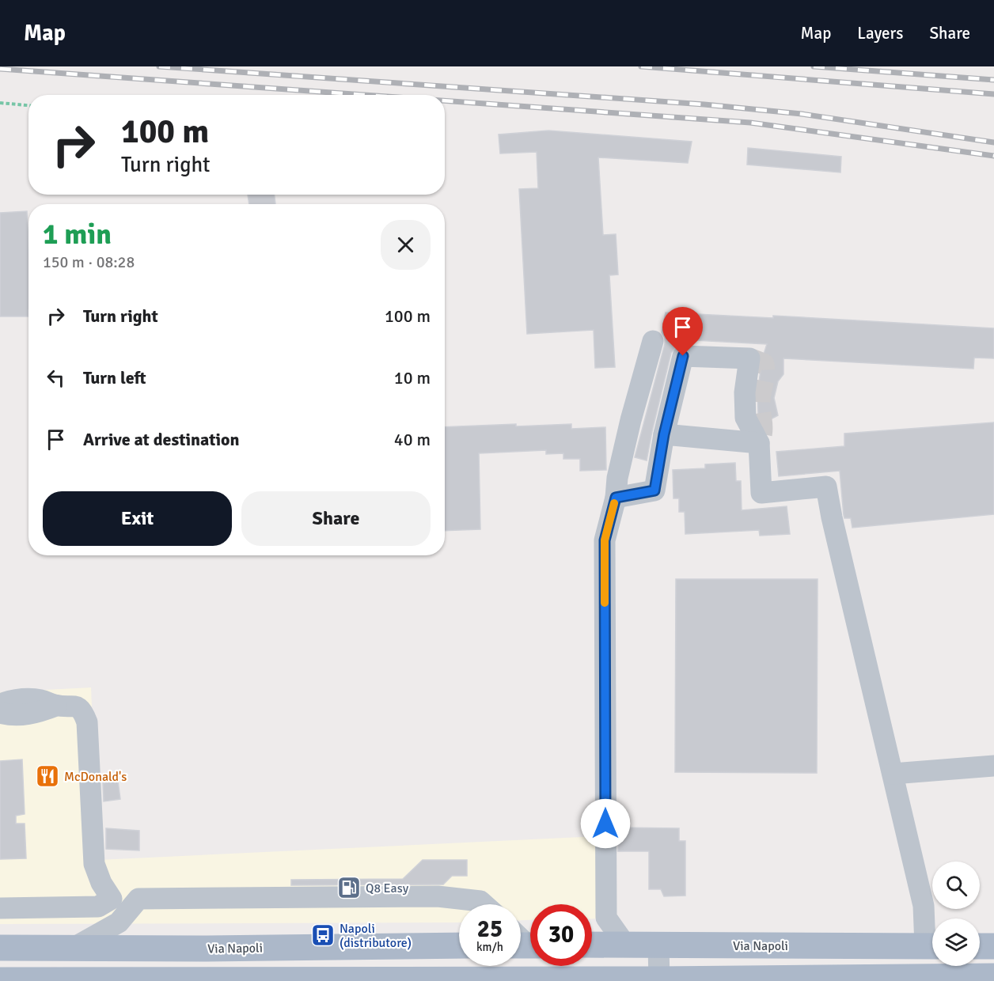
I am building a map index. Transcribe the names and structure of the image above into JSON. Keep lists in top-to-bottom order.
{
  "streets": {
    "main road": ["Via Napoli"]
  },
  "places": {
    "restaurant": ["McDonald's"],
    "fuel station": ["Q8 Easy"],
    "bus stop": ["Napoli (distributore)"]
  },
  "page": {
    "header": "Map",
    "nav": ["Map", "Layers", "Share"],
    "turn": ["100 m", "Turn right"],
    "heading": ["1 min", "150 m · 08:28"],
    "list": [
      {
        "name": "Turn right",
        "value": "100 m"
      },
      {
        "name": "Turn left",
        "value": "10 m"
      },
      {
        "name": "Arrive at destination",
        "value": "40 m"
      }
    ],
    "buttons": ["Exit", "Share"],
    "speed": "25 km/h",
    "limit": "30"
  }
}
